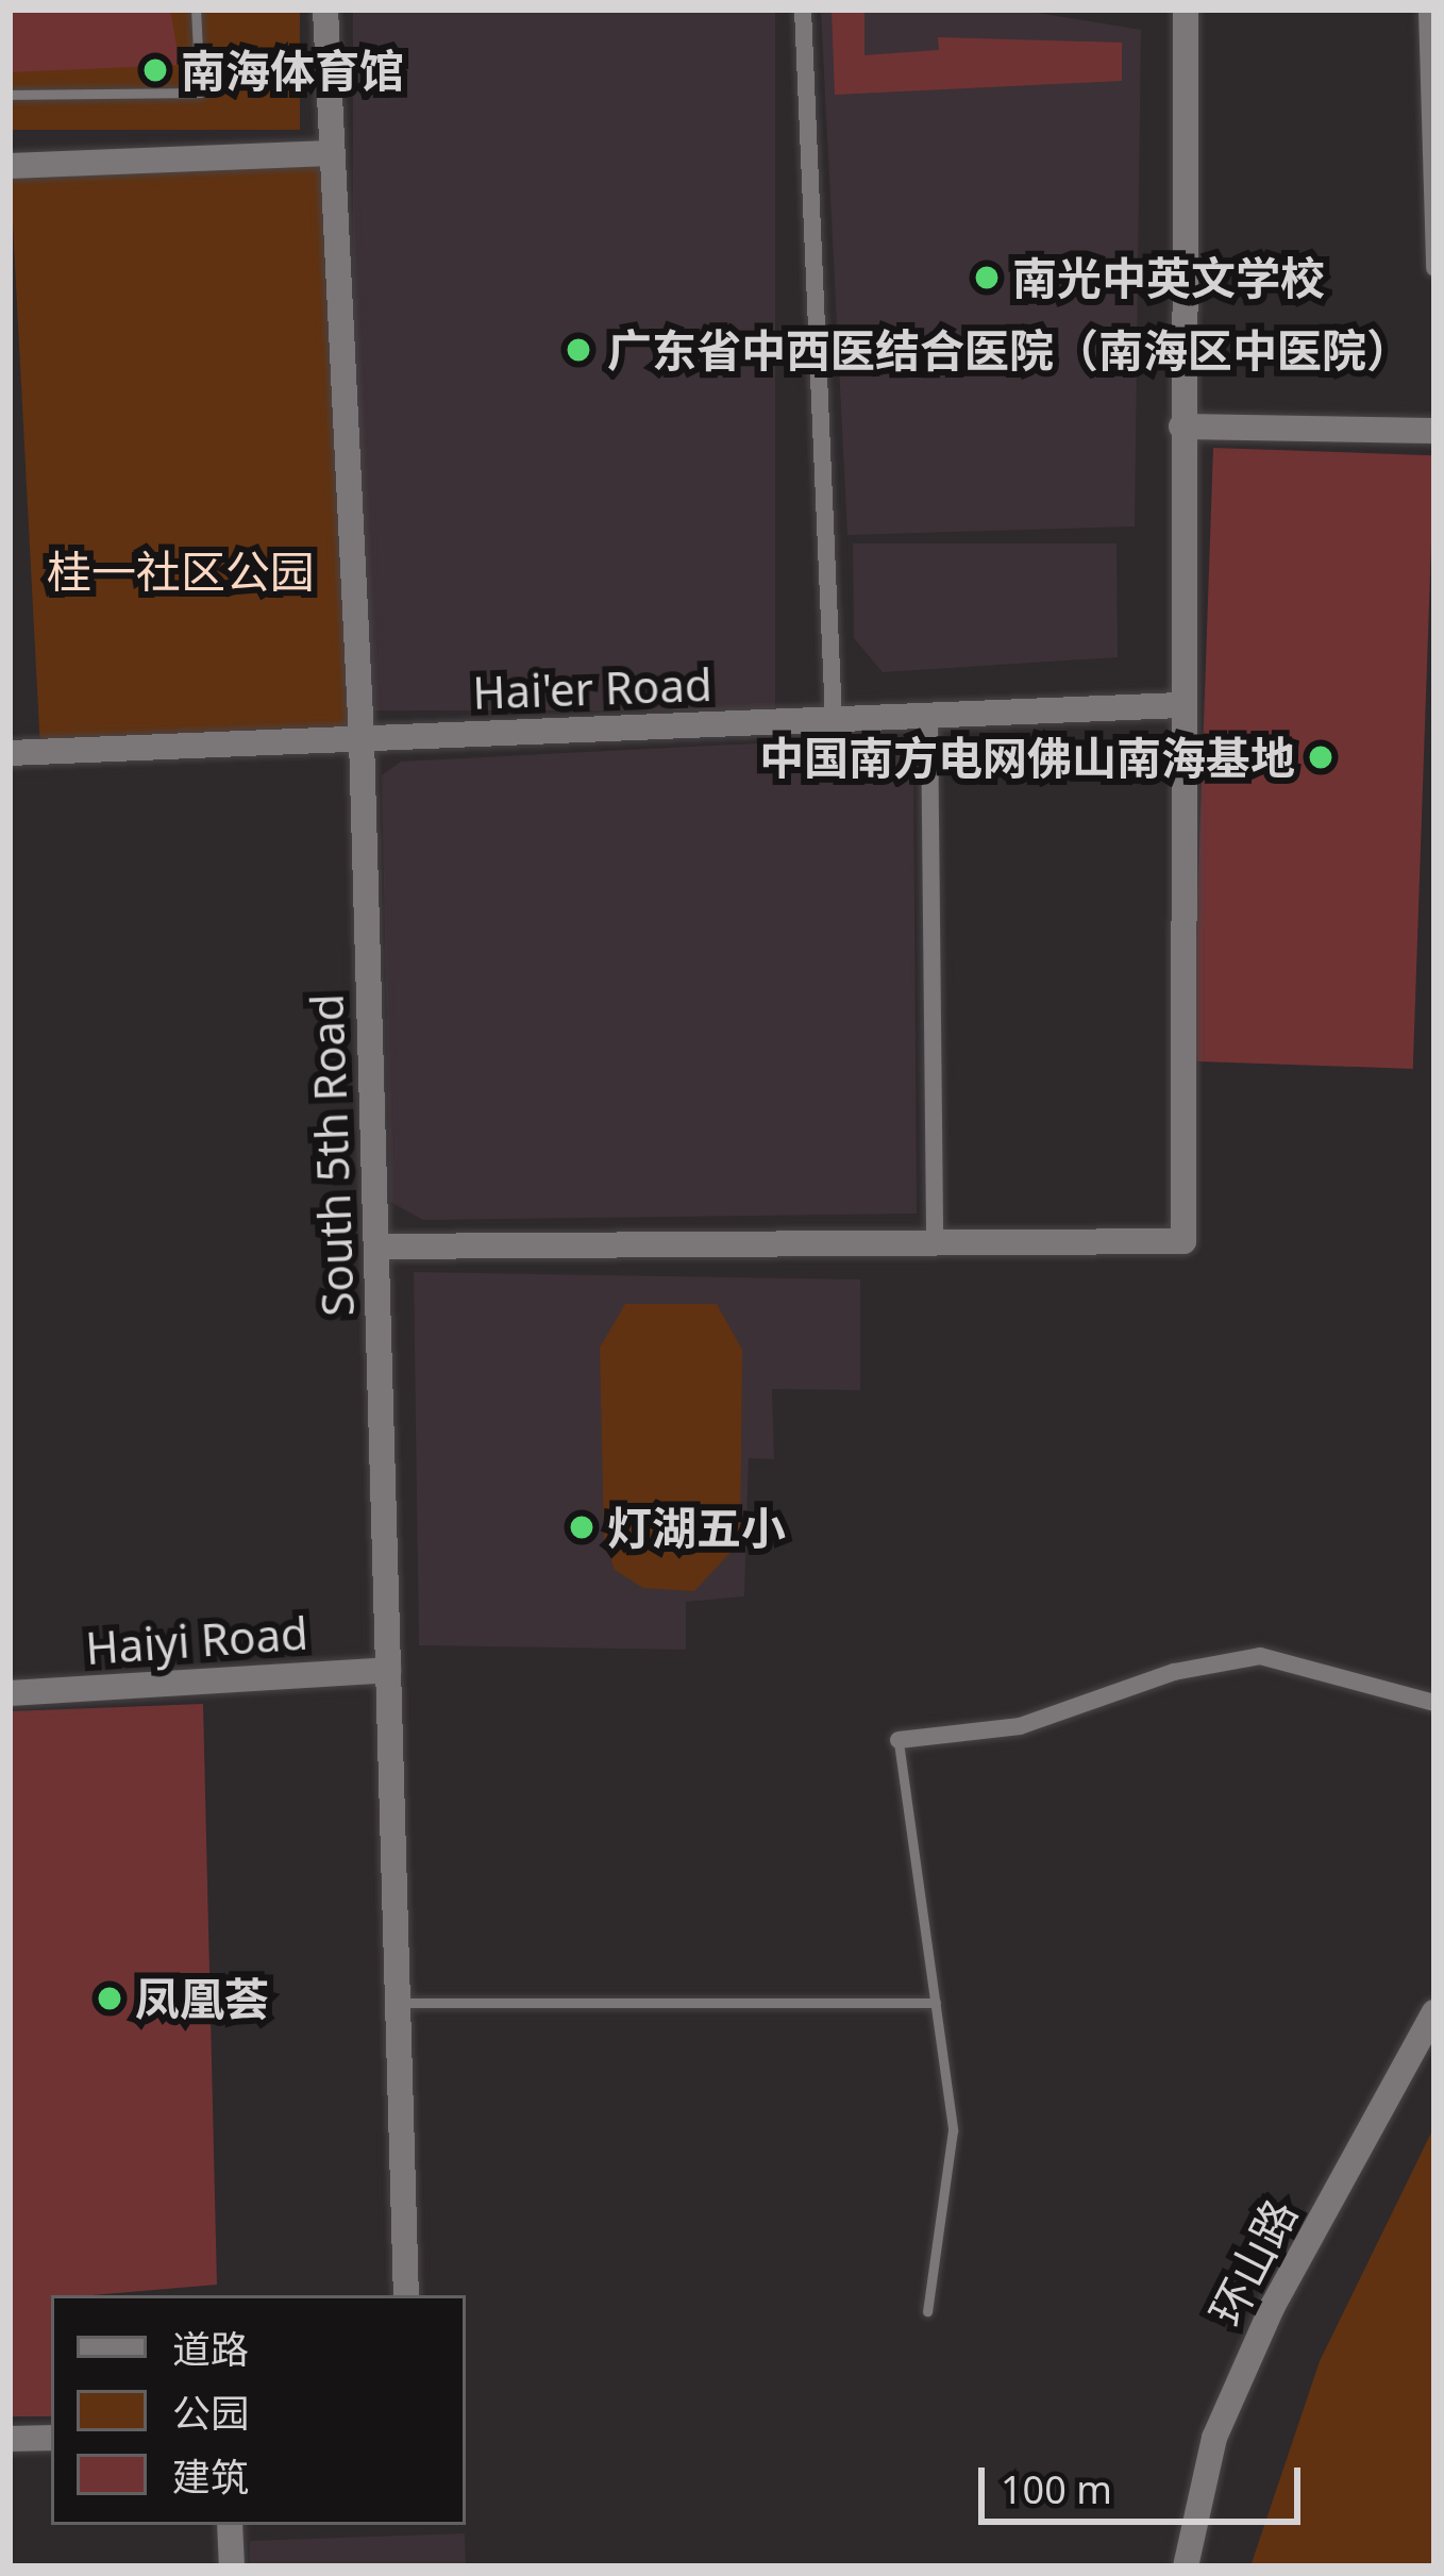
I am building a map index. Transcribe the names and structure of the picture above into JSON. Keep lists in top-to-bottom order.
{
  "streets": {
    "street": [
      "Hai'er Road",
      "South 5th Road",
      "Haiyi Road",
      "环山路"
    ]
  },
  "crossings": [
    ["Hai'er Road", "South 5th Road"],
    ["South 5th Road", "Haiyi Road"]
  ],
  "parks": ["桂一社区公园"],
  "places": [
    "南海体育馆",
    "南光中英文学校",
    "广东省中西医结合医院（南海区中医院）",
    "中国南方电网佛山南海基地",
    "灯湖五小",
    "凤凰荟"
  ],
  "legend": ["道路", "公园", "建筑"],
  "scale_bar": "100 m"
}
